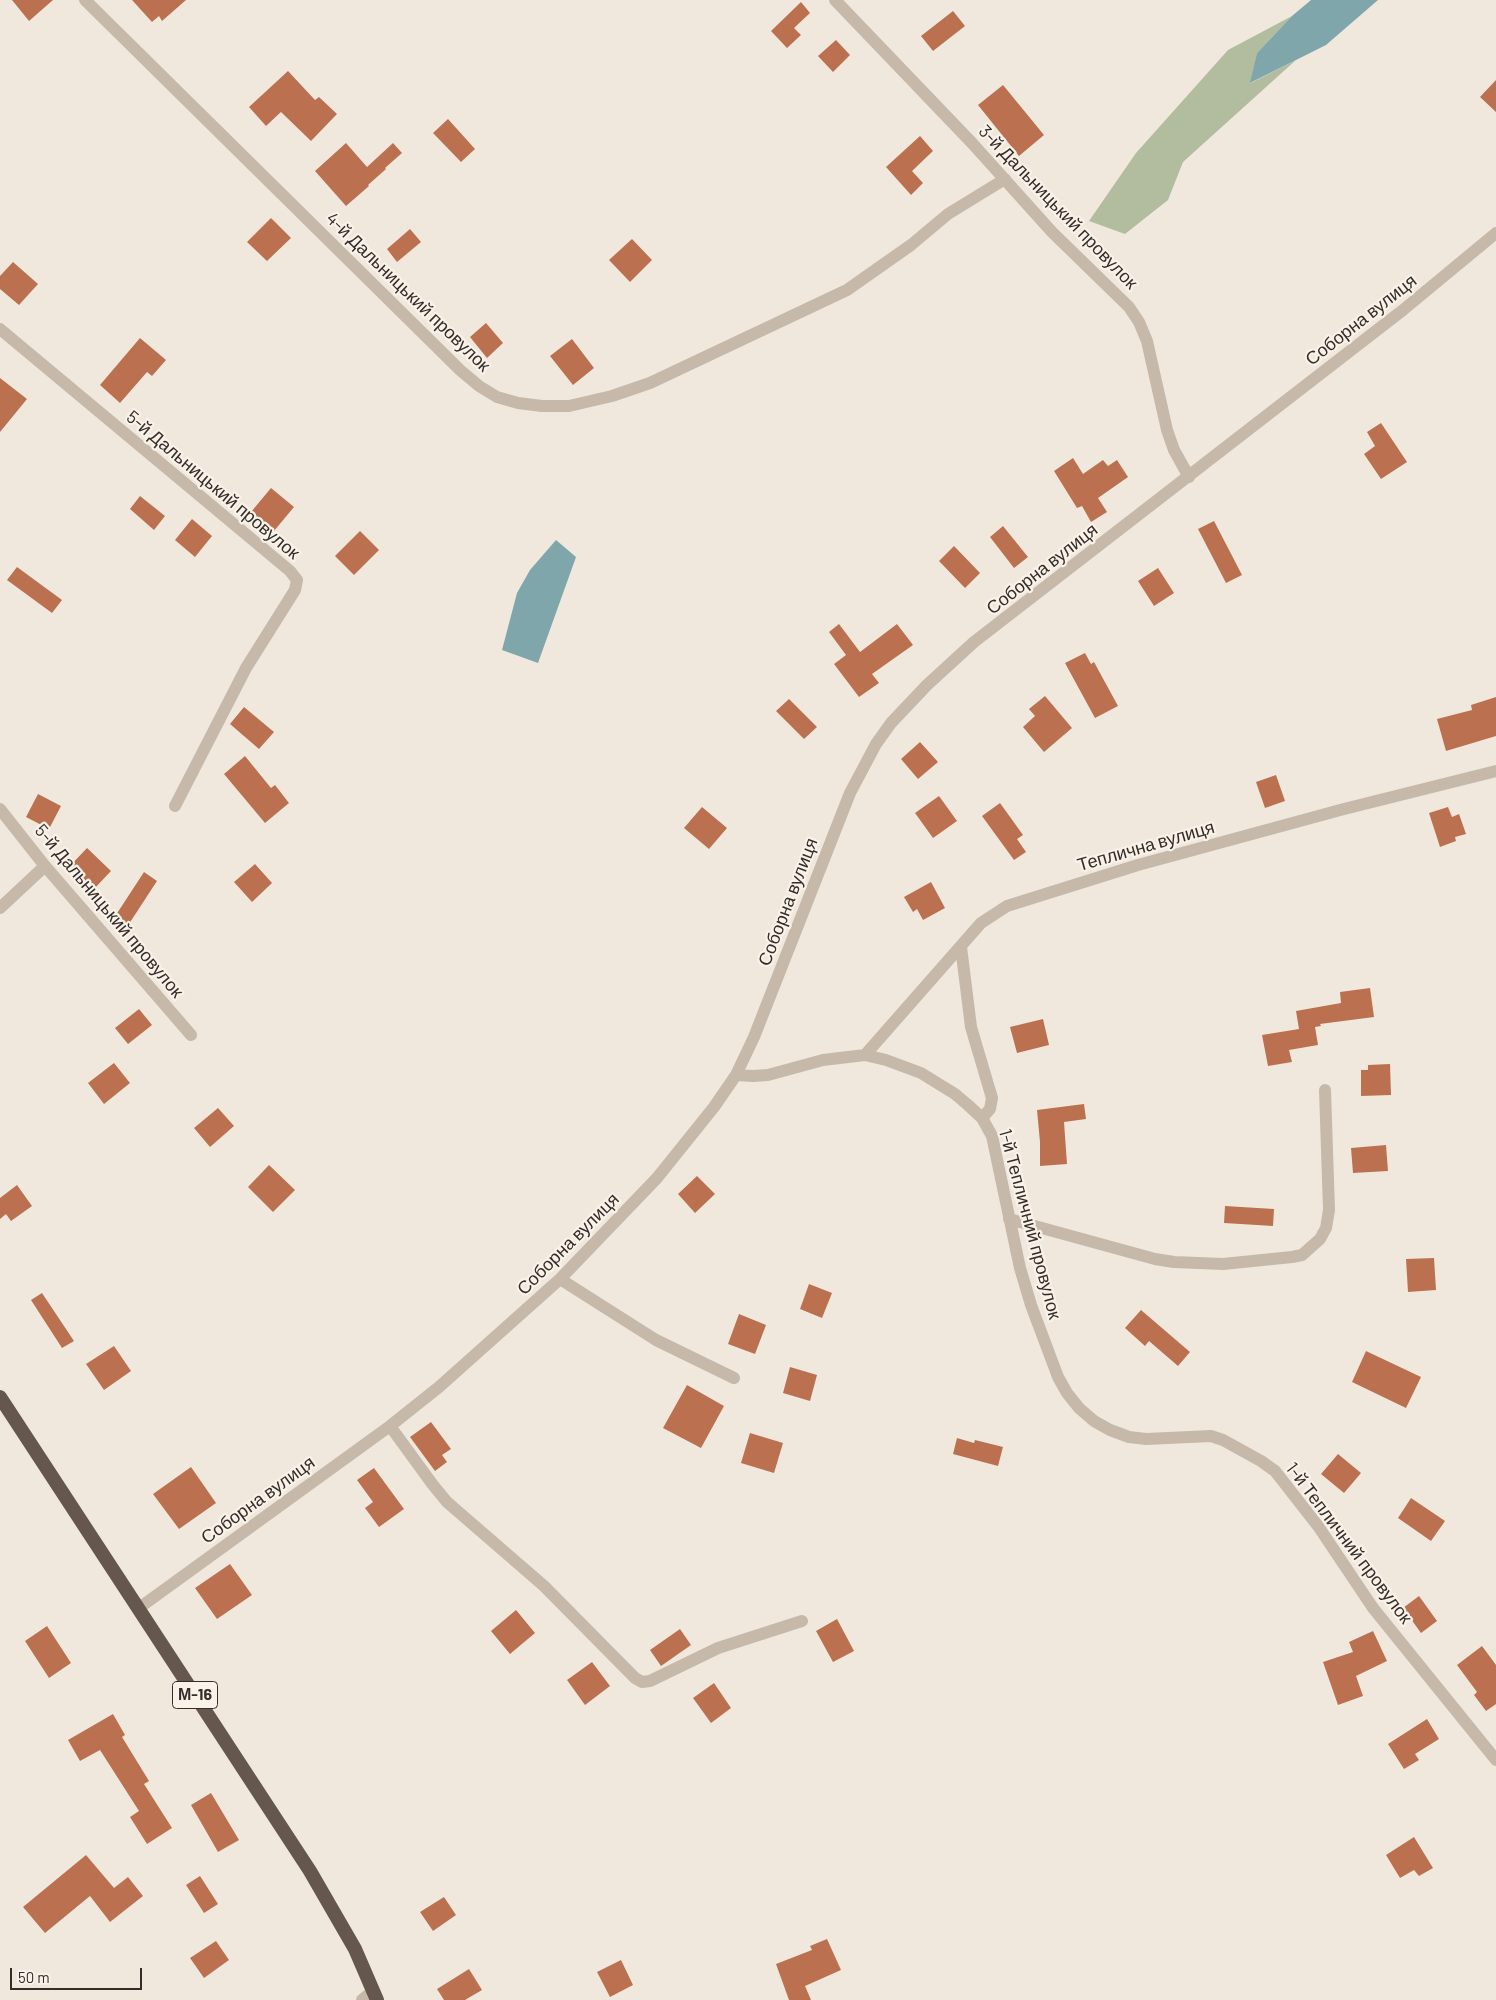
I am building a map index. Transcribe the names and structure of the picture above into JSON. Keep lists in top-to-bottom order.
{
  "streets": {
    "highway": ["М-16"],
    "street": [
      "3-й Дальницький провулок",
      "4-й Дальницький провулок",
      "Соборна вулиця",
      "5-й Дальницький провулок",
      "Теплична вулиця",
      "1-й Тепличний провулок"
    ]
  },
  "crossings": [
    ["3-й Дальницький провулок", "4-й Дальницький провулок"],
    ["3-й Дальницький провулок", "Соборна вулиця"],
    ["Соборна вулиця", "1-й Тепличний провулок"],
    ["Соборна вулиця", "М-16"],
    ["Теплична вулиця", "1-й Тепличний провулок"]
  ],
  "scale_bar": "50 m"
}
